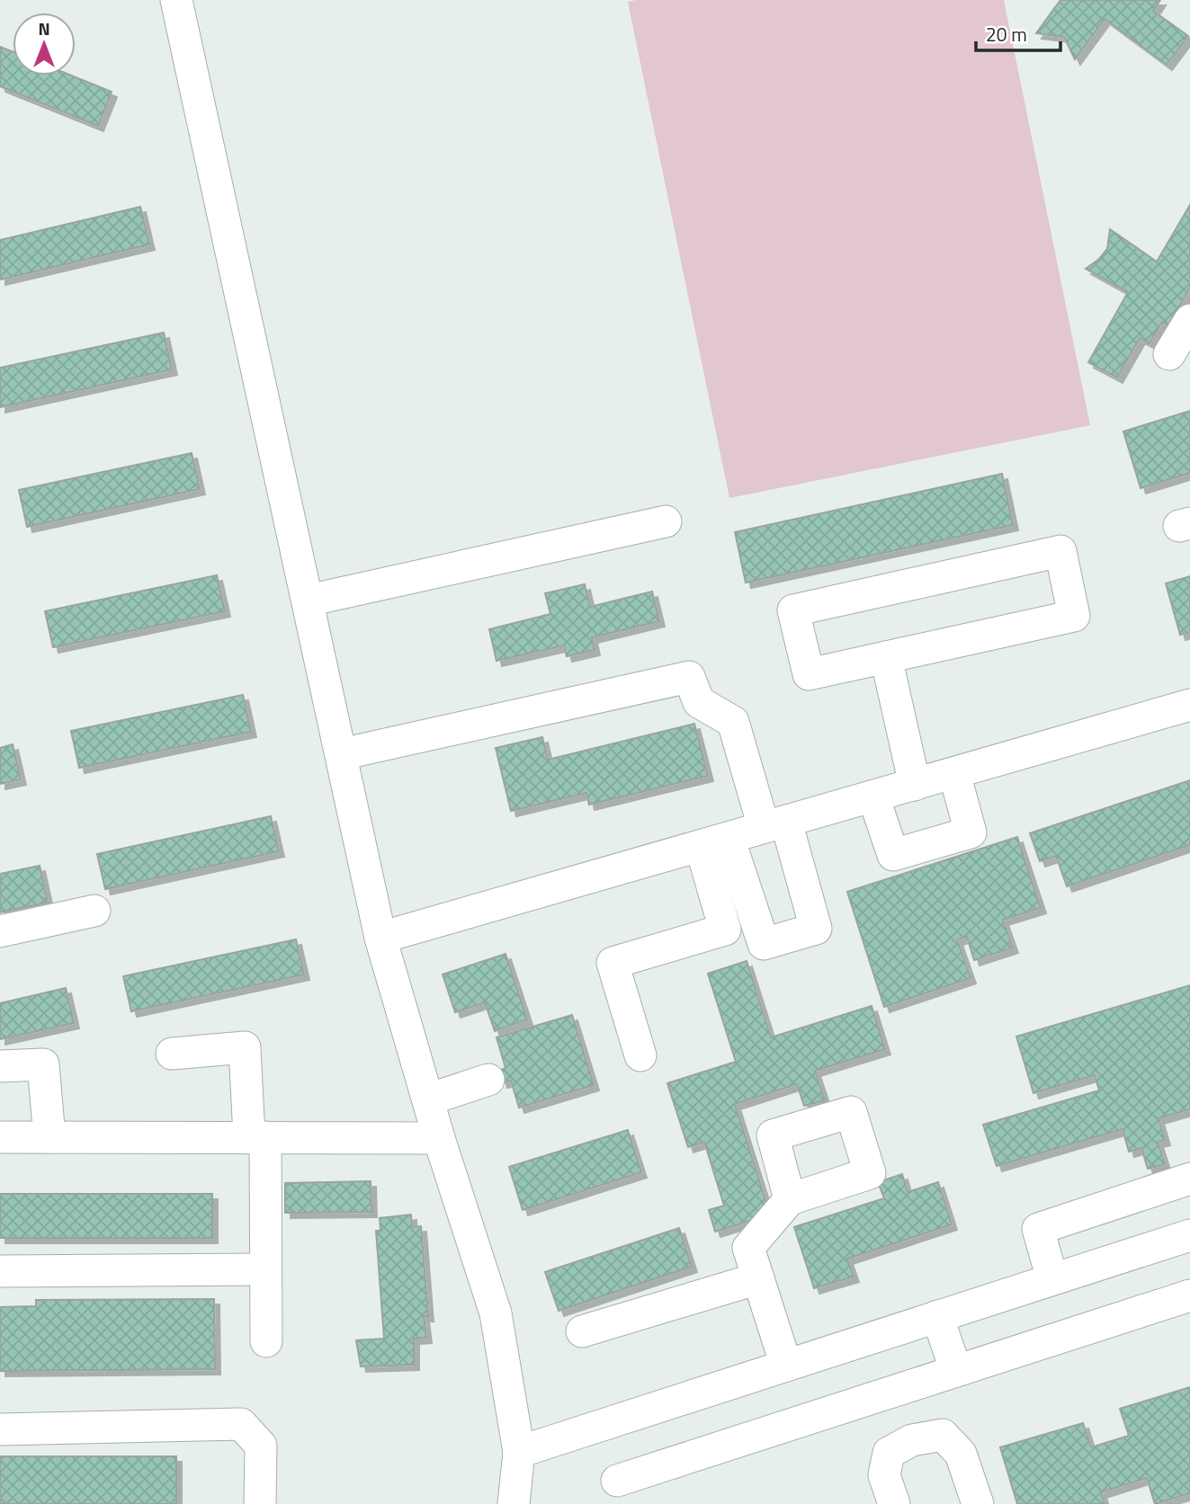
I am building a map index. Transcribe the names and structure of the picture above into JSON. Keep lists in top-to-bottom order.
{
  "scale_bar": "20 m",
  "north": "top"
}
